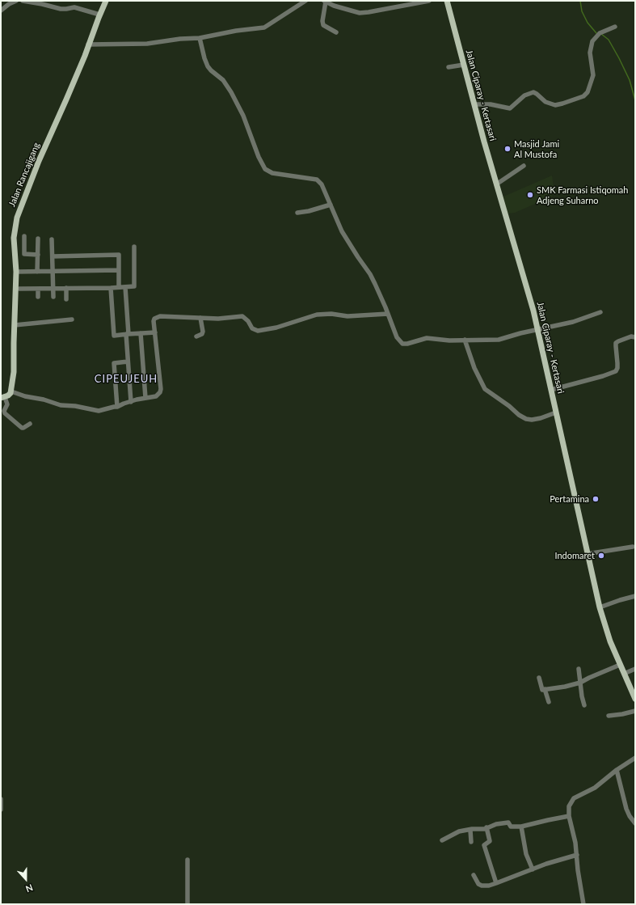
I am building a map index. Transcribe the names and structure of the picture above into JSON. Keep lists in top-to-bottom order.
{
  "streets": {
    "main road": ["Jalan Ciparay - Kertasari", "Jalan Rancajigang"]
  },
  "districts": ["CIPEUJEUH"],
  "places": [
    "Masjid Jami Al Mustofa",
    "SMK Farmasi Istiqomah Adjeng Suharno",
    "Pertamina",
    "Indomaret"
  ],
  "north": "bottom"
}
